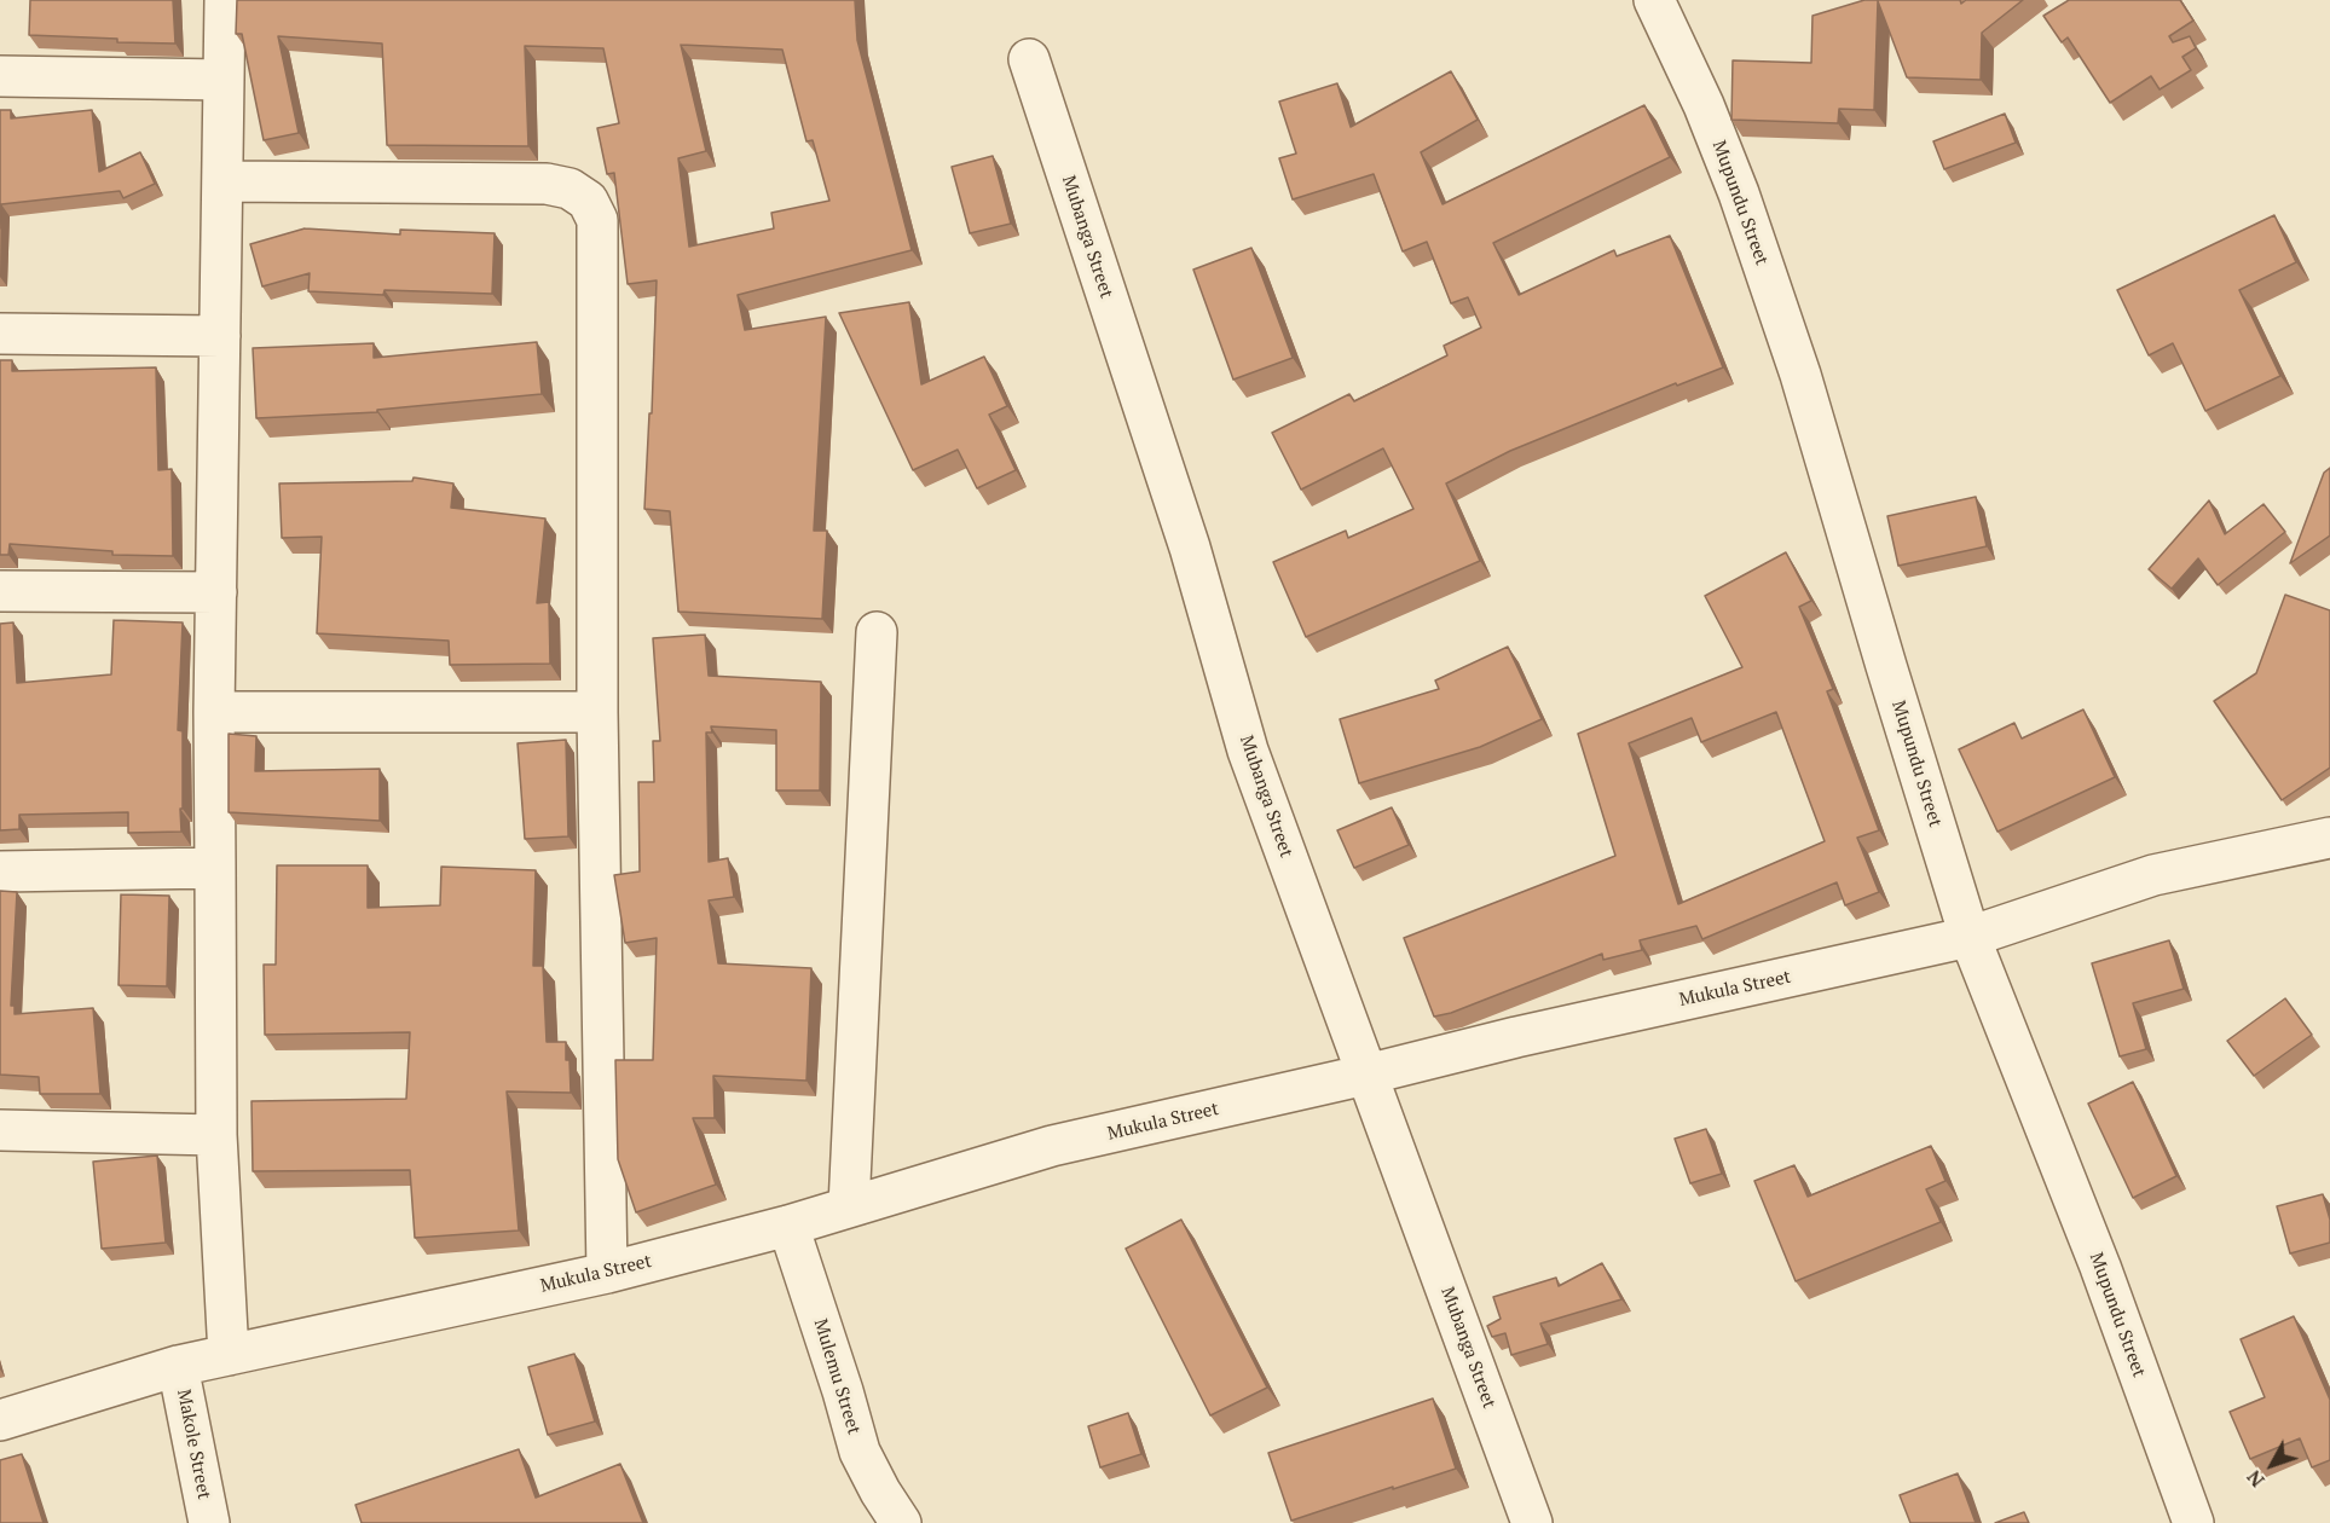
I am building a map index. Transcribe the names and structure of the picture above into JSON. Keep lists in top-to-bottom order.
{
  "streets": {
    "street": [
      "Mupundu Street",
      "Mubanga Street",
      "Mukula Street",
      "Mulemu Street",
      "Makole Street"
    ]
  },
  "crossings": [
    ["Mupundu Street", "Mukula Street"],
    ["Mubanga Street", "Mukula Street"],
    ["Mukula Street", "Mulemu Street"],
    ["Mukula Street", "Makole Street"]
  ],
  "north": "bottom left"
}
